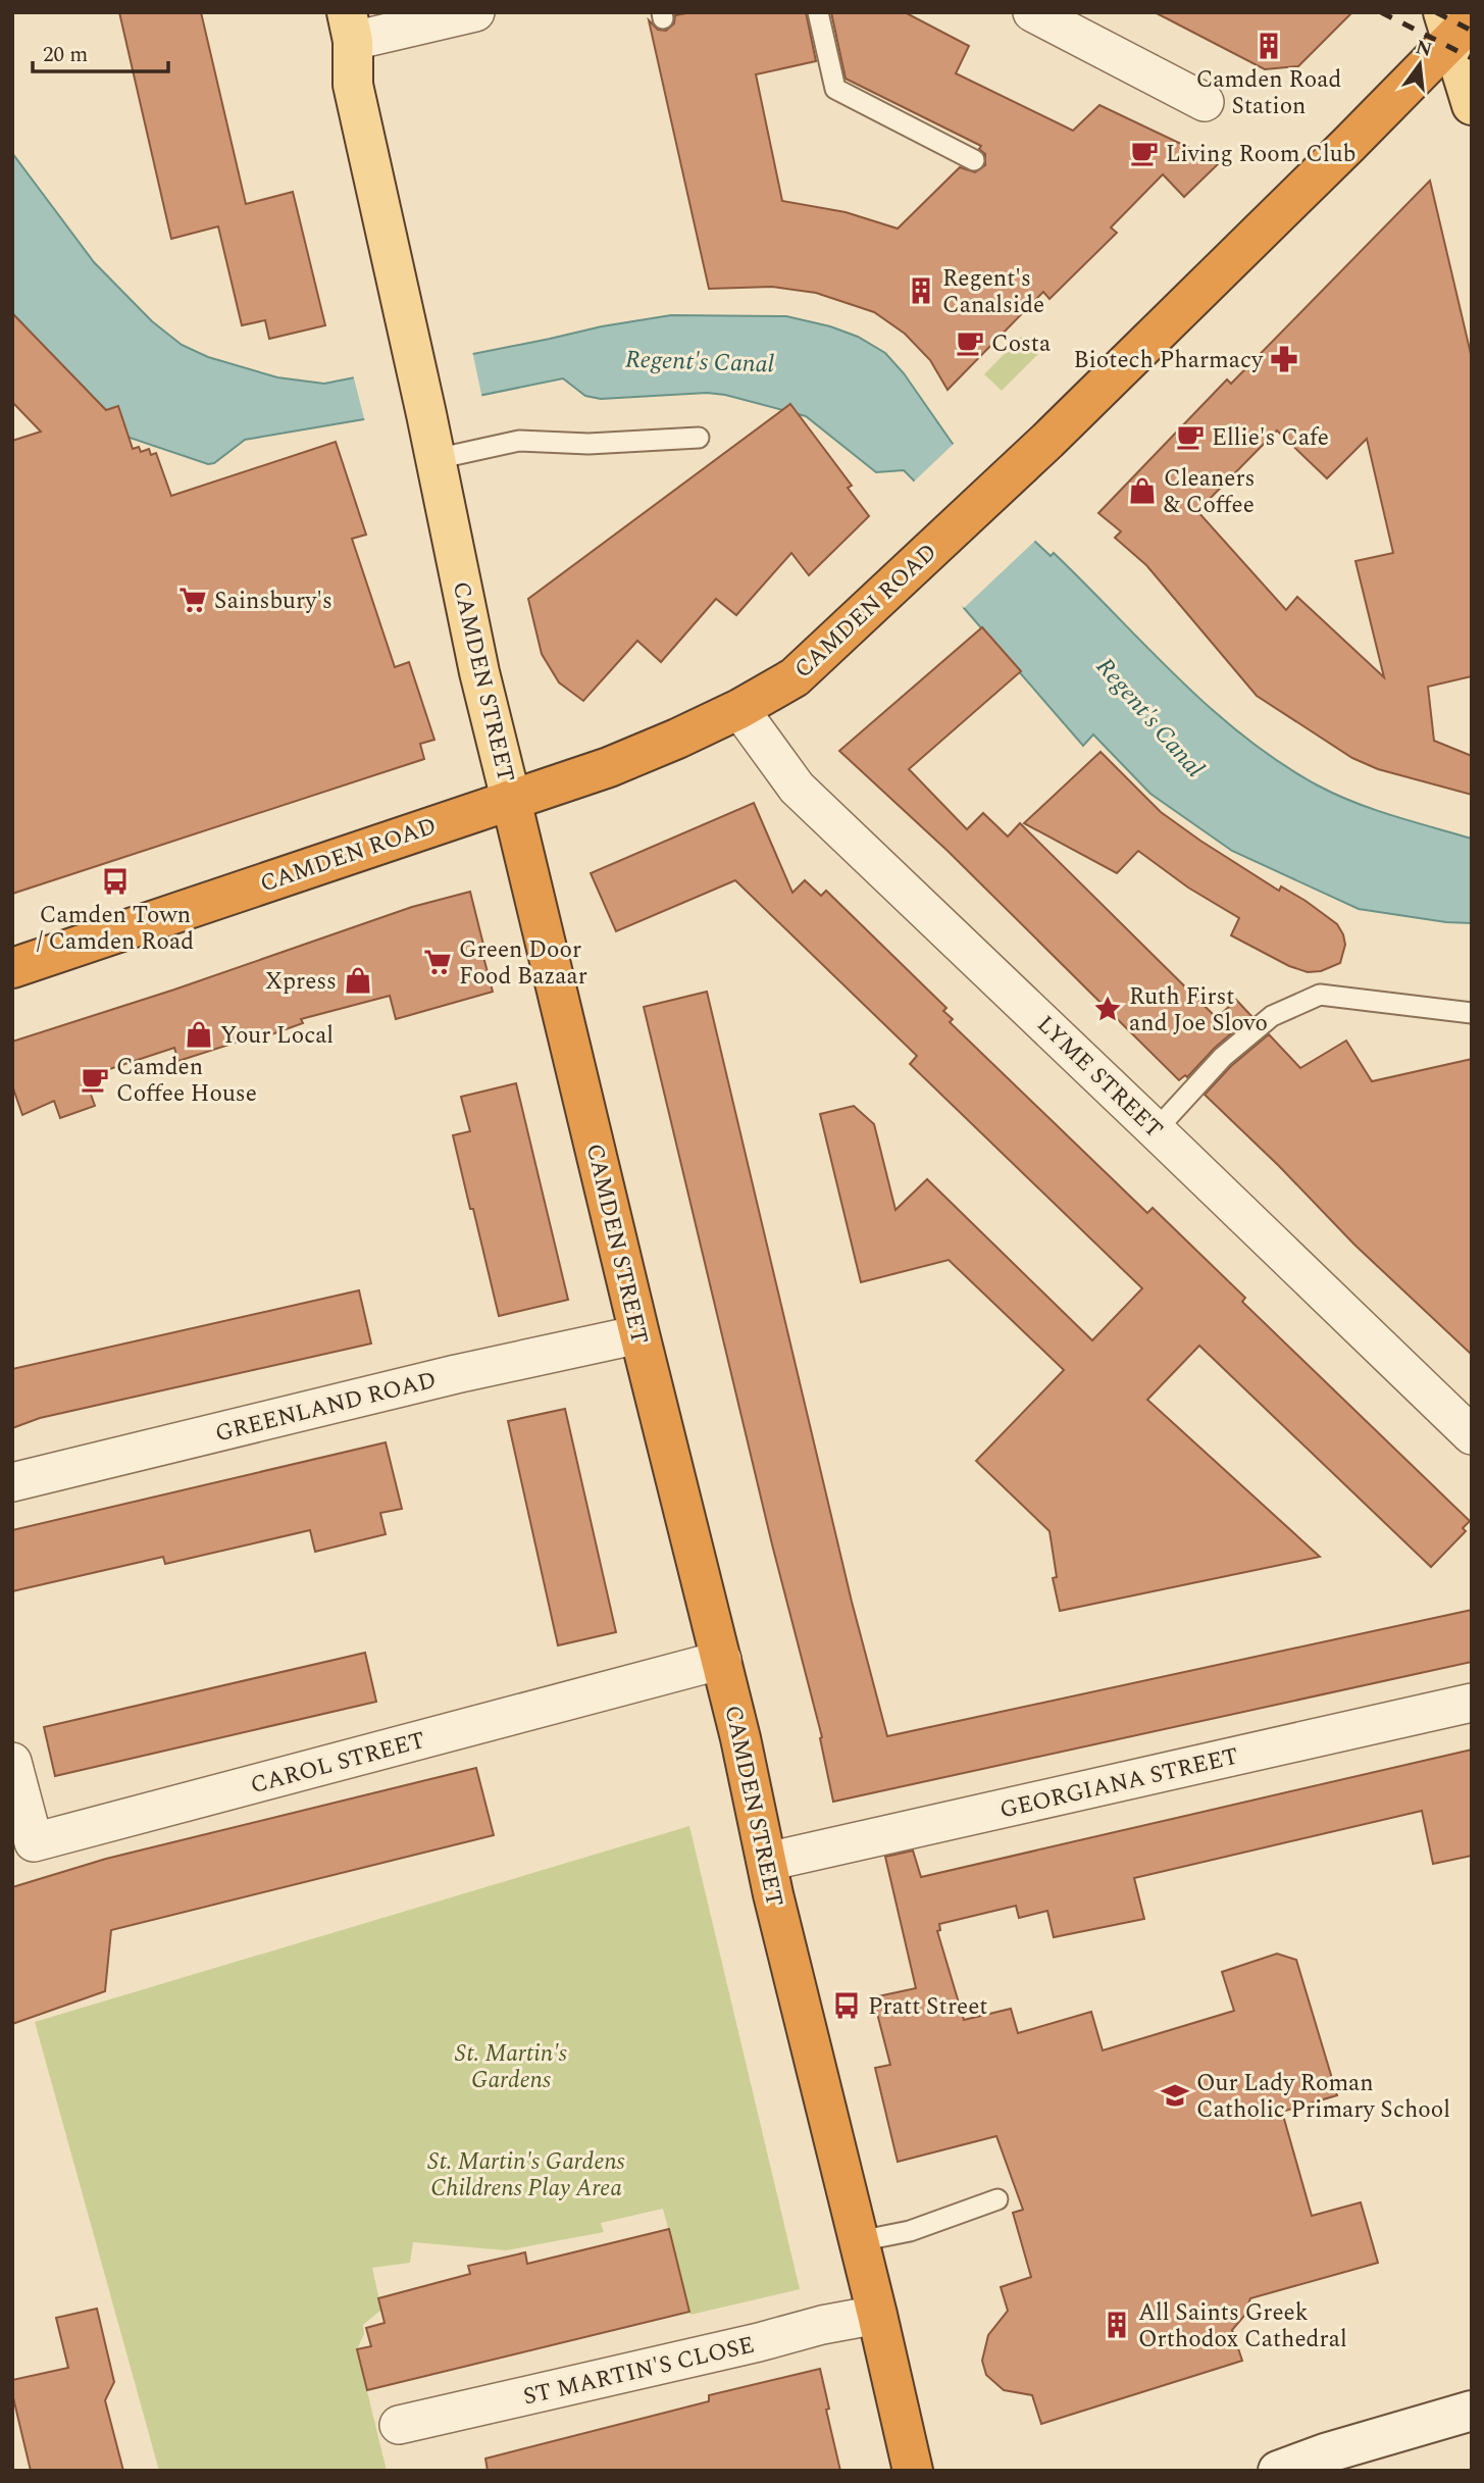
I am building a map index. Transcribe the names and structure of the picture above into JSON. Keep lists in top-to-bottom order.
{
  "streets": {
    "highway": ["CAMDEN ROAD", "CAMDEN STREET"],
    "street": [
      "LYME STREET",
      "GREENLAND ROAD",
      "CAROL STREET",
      "GEORGIANA STREET",
      "ST MARTIN'S CLOSE"
    ]
  },
  "crossings": [
    ["CAMDEN ROAD", "CAMDEN STREET"],
    ["CAMDEN ROAD", "LYME STREET"],
    ["CAMDEN STREET", "GREENLAND ROAD"],
    ["CAMDEN STREET", "CAROL STREET"],
    ["CAMDEN STREET", "GEORGIANA STREET"],
    ["CAMDEN STREET", "ST MARTIN'S CLOSE"]
  ],
  "water": ["Regent's Canal"],
  "parks": ["St. Martin's Gardens", "St. Martin's Gardens Childrens Play Area"],
  "places": {
    "building": ["Camden Road Station", "Regent's Canalside", "All Saints Greek Orthodox Cathedral"],
    "cafe": [
      "Living Room Club",
      "Costa",
      "Ellie's Cafe",
      "Camden Coffee House"
    ],
    "pharmacy": ["Biotech Pharmacy"],
    "shop": ["Cleaners & Coffee", "Xpress", "Your Local"],
    "supermarket": ["Sainsbury's", "Green Door Food Bazaar"],
    "bus stop": ["Camden Town / Camden Road", "Pratt Street"],
    "place": ["Ruth First and Joe Slovo"],
    "school or university": ["Our Lady Roman Catholic Primary School"]
  },
  "scale_bar": "20 m",
  "north": "top"
}
